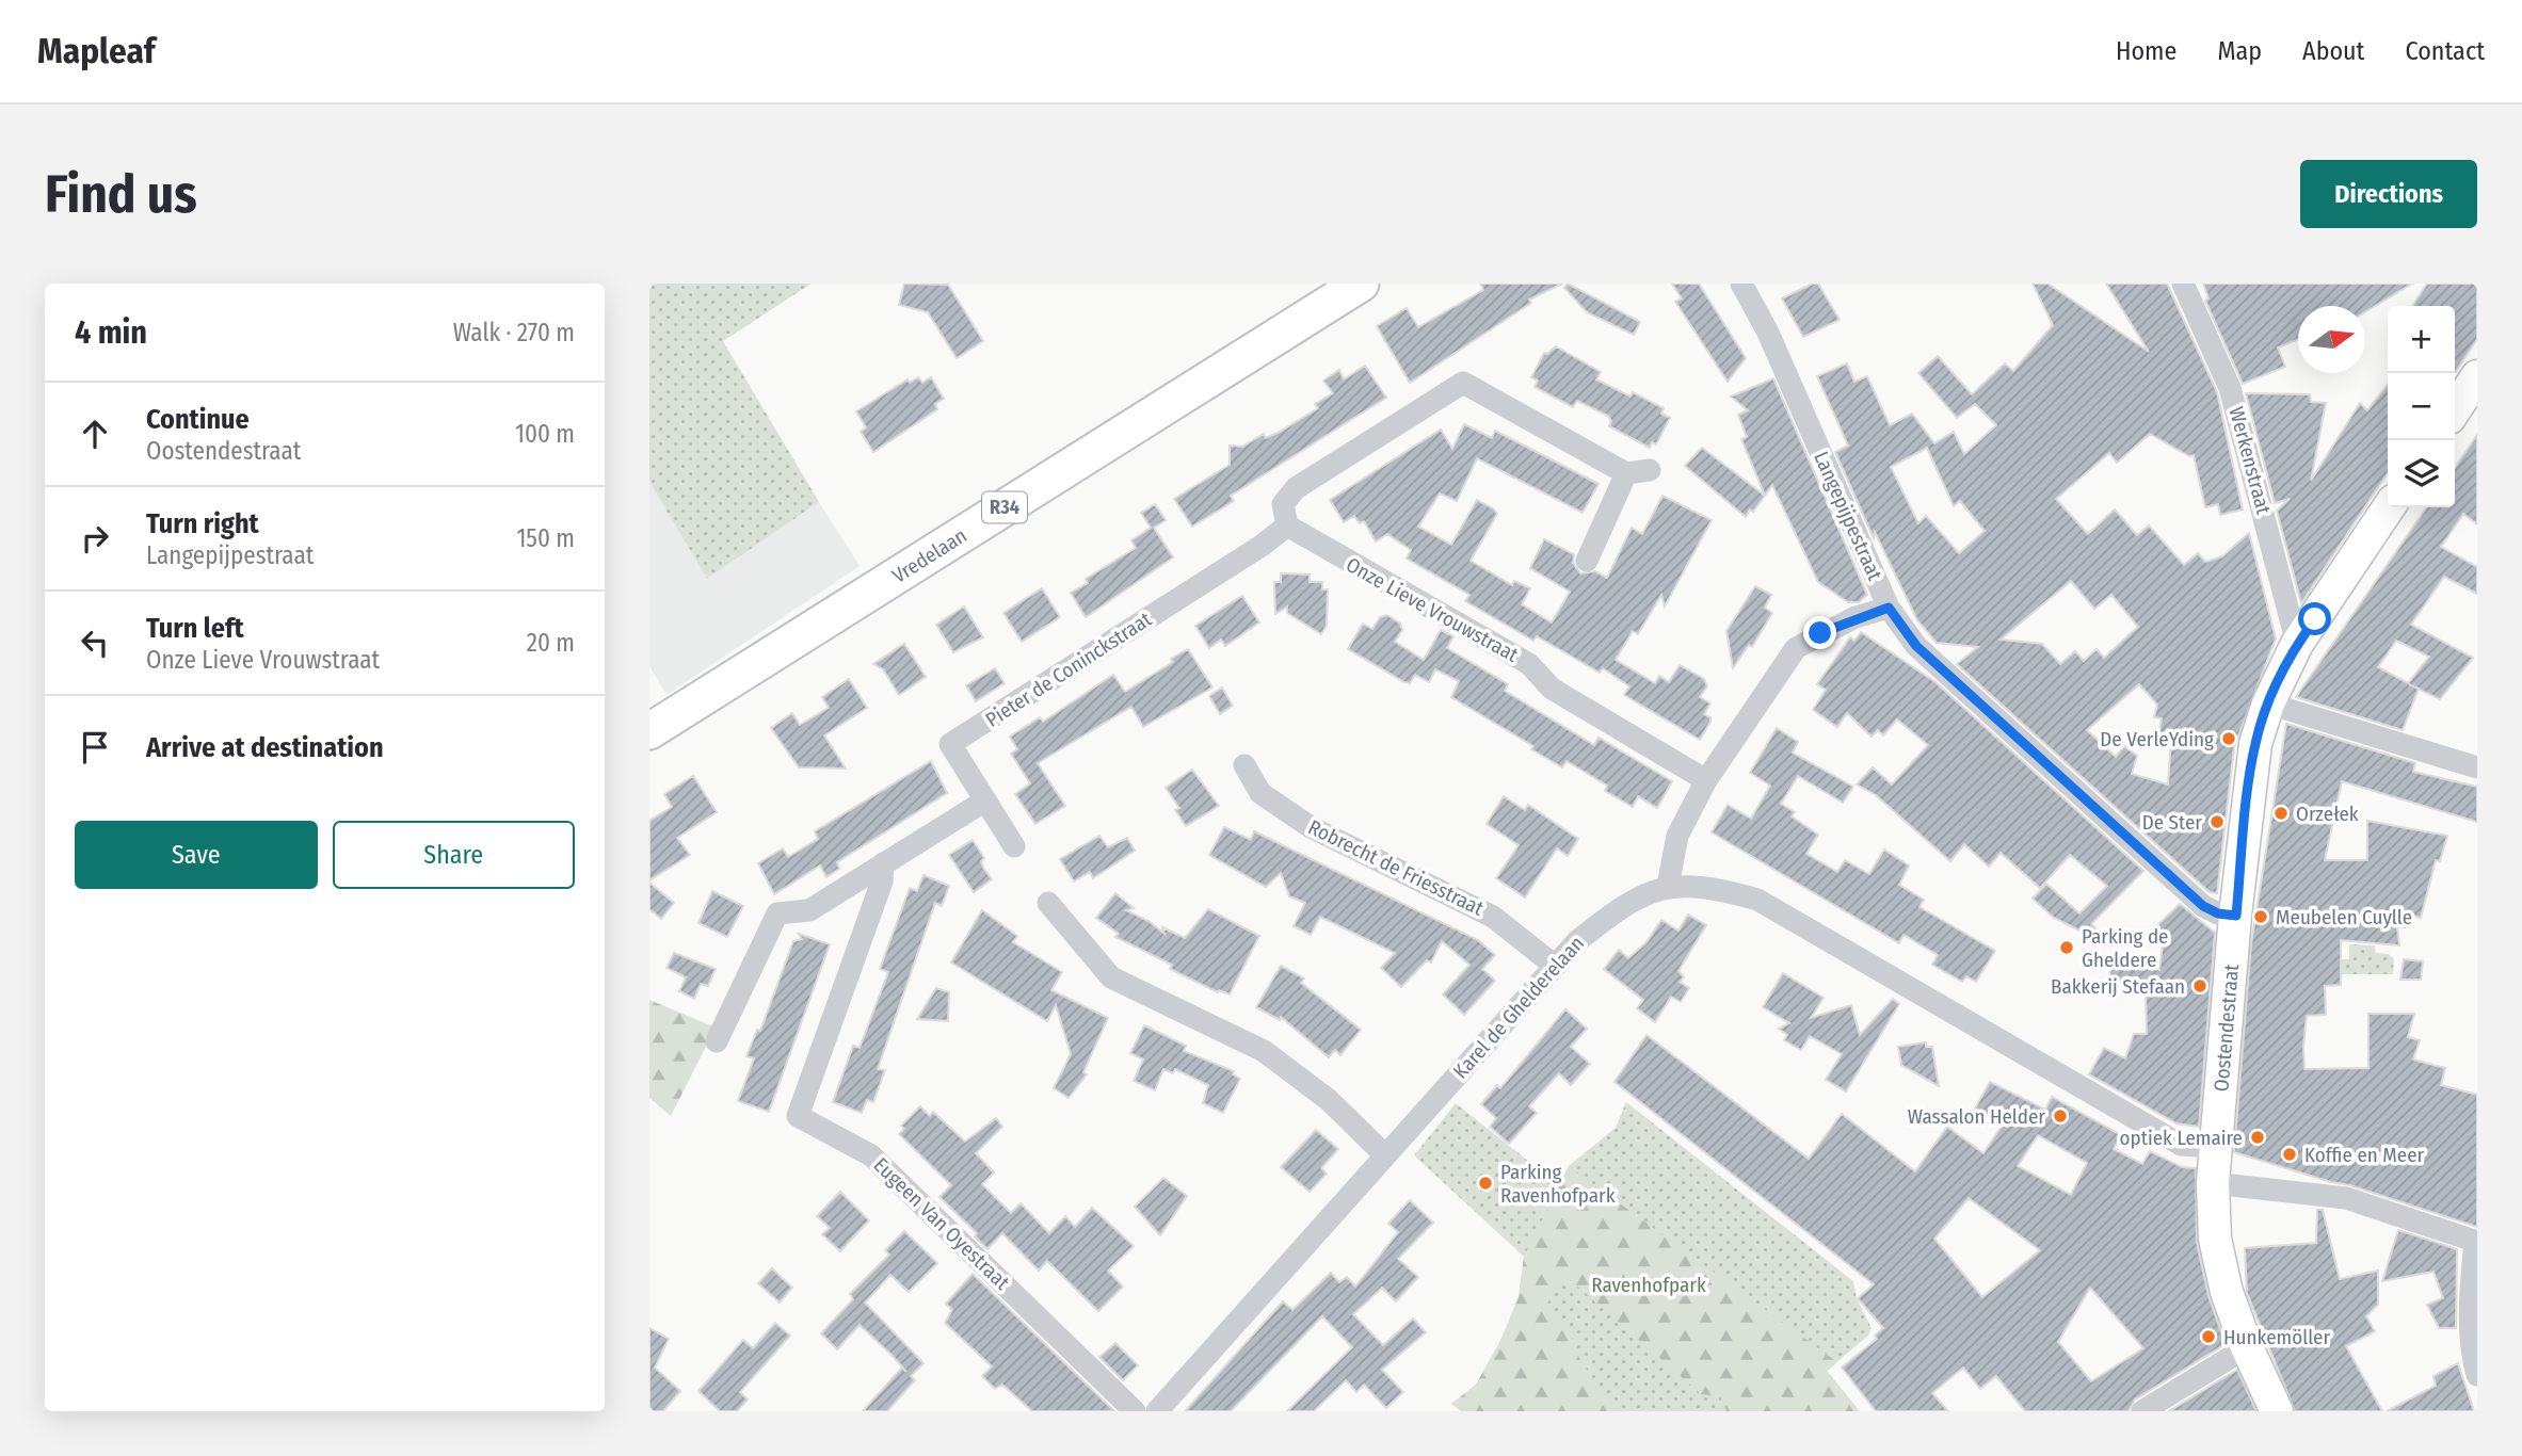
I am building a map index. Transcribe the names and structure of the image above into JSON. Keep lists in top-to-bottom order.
{
  "streets": {
    "main road": ["R34", "Vredelaan"],
    "street": [
      "Werkenstraat",
      "Langepijpestraat",
      "Onze Lieve Vrouwstraat",
      "Pieter de Coninckstraat",
      "Robrecht de Friesstraat",
      "Karel de Ghelderelaan",
      "Oostendestraat",
      "Eugeen Van Oyestraat"
    ]
  },
  "crossings": [
    ["Werkenstraat", "Oostendestraat"],
    ["Langepijpestraat", "Oostendestraat"],
    ["Onze Lieve Vrouwstraat", "Pieter de Coninckstraat"],
    ["Robrecht de Friesstraat", "Karel de Ghelderelaan"],
    ["Karel de Ghelderelaan", "Oostendestraat"]
  ],
  "parks": ["Ravenhofpark"],
  "places": [
    "De VerleYding",
    "Orzełek",
    "De Ster",
    "Meubelen Cuylle",
    "Parking de Gheldere",
    "Bakkerij Stefaan",
    "Wassalon Helder",
    "optiek Lemaire",
    "Koffie en Meer",
    "Parking Ravenhofpark",
    "Hunkemöller"
  ],
  "north": "right",
  "page": {
    "header": "Mapleaf",
    "nav": [
      "Home",
      "Map",
      "About",
      "Contact"
    ],
    "buttons": [
      "Directions",
      ["Save", "Share"]
    ],
    "title": "Find us",
    "heading": ["4 min", "Walk · 270 m"],
    "map_buttons": ["+", "−"],
    "list": [
      ["Continue", "Oostendestraat", "100 m"],
      ["Turn right", "Langepijpestraat", "150 m"],
      ["Turn left", "Onze Lieve Vrouwstraat", "20 m"],
      "Arrive at destination"
    ]
  }
}
